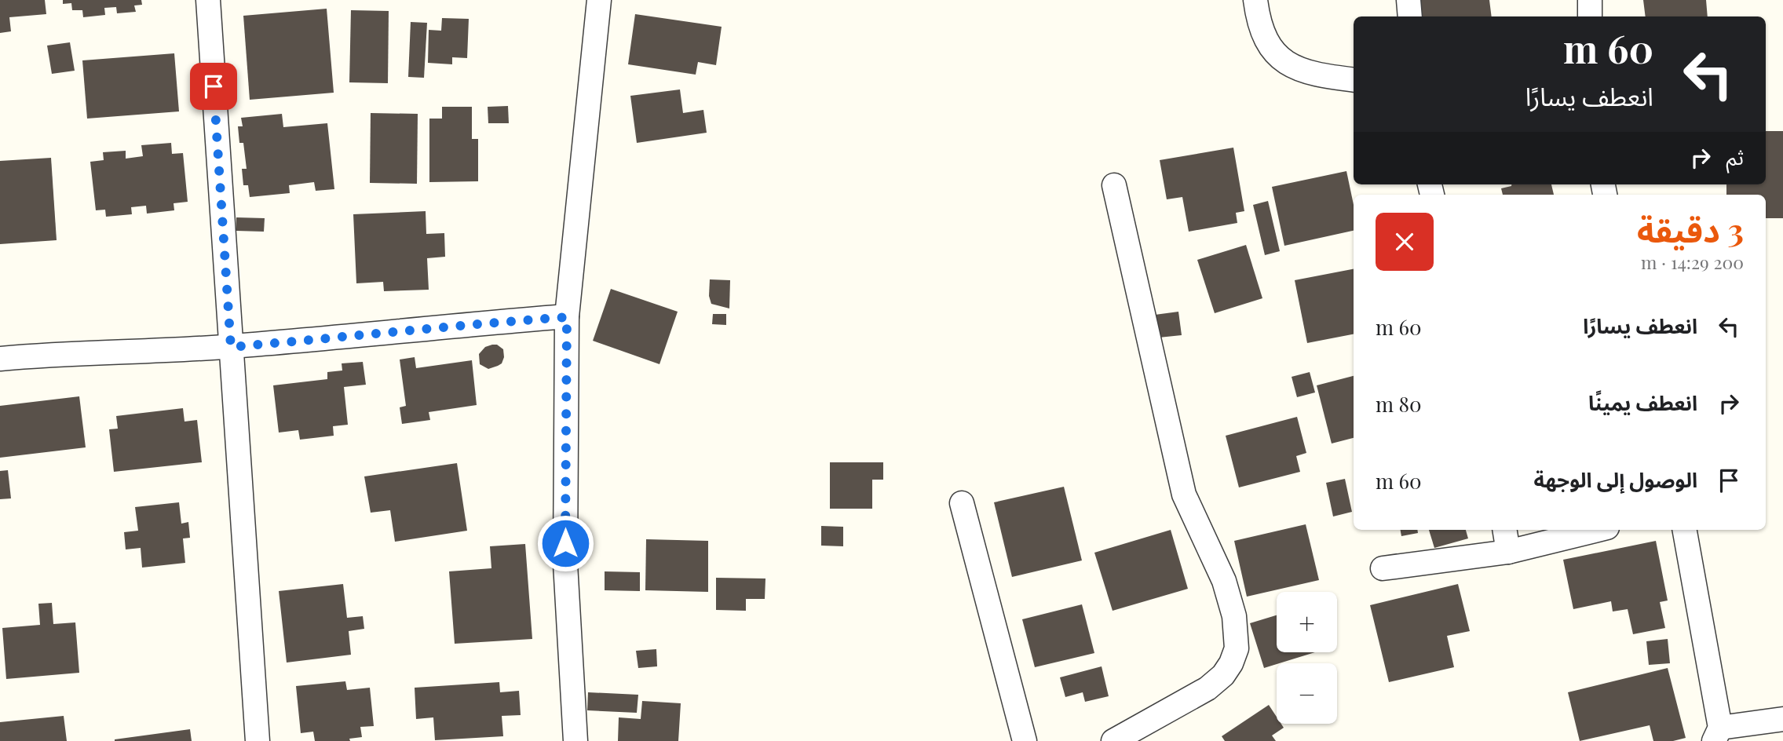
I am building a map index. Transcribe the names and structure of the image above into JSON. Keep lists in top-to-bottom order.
{
  "page": {
    "turn": ["60 m", "انعطف يسارًا"],
    "then": "ثم",
    "heading": ["3 دقيقة", "200 m · 14:29"],
    "list": [
      {
        "name": "انعطف يسارًا",
        "value": "60 m"
      },
      {
        "name": "انعطف يمينًا",
        "value": "80 m"
      },
      {
        "name": "الوصول إلى الوجهة",
        "value": "60 m"
      }
    ],
    "map_buttons": ["+", "−"]
  }
}
